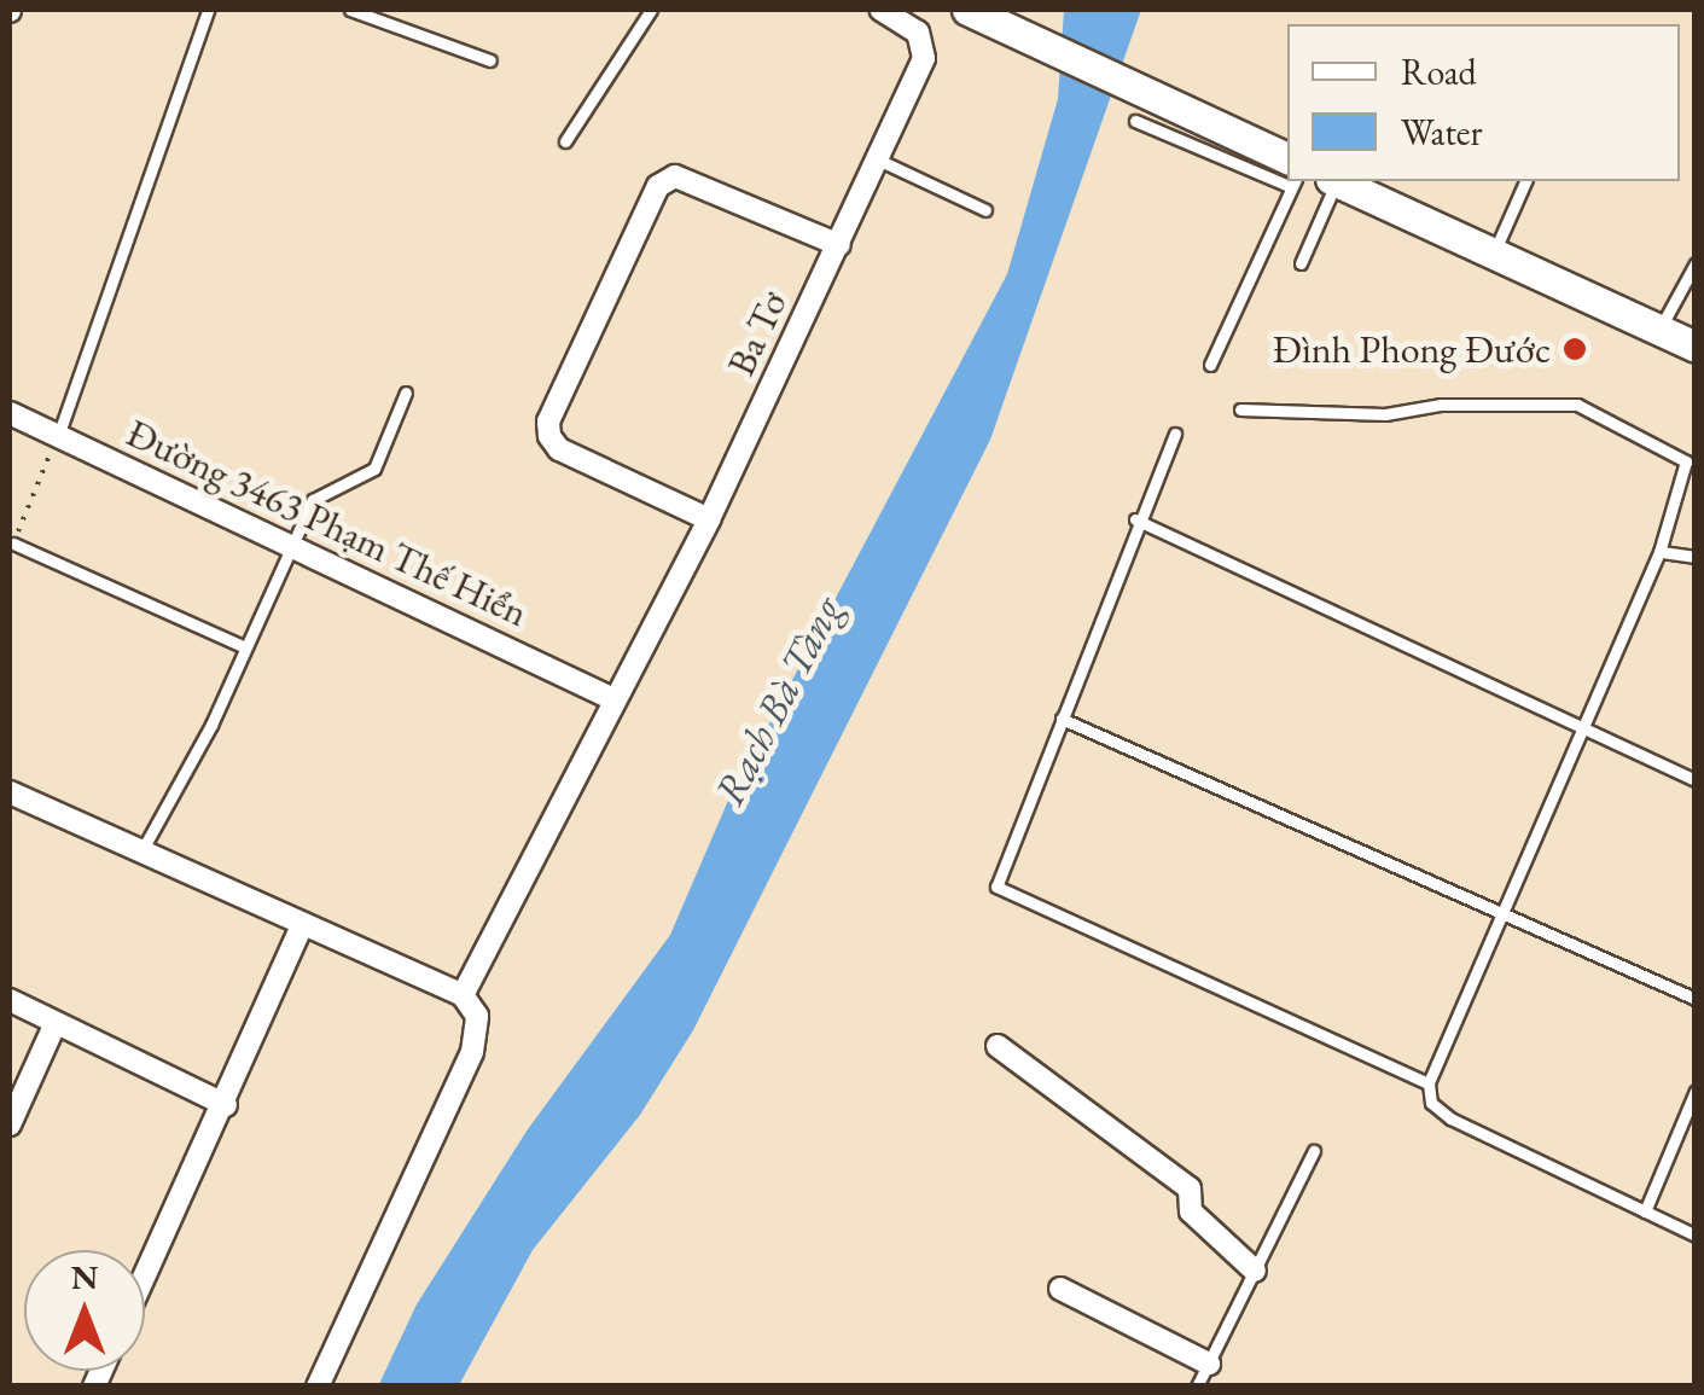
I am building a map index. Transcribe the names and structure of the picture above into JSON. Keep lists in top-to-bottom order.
{
  "streets": {
    "street": ["Ba Tơ", "Đường 3463 Phạm Thế Hiển"]
  },
  "crossings": [
    ["Ba Tơ", "Đường 3463 Phạm Thế Hiển"]
  ],
  "water": ["Rạch Bà Tàng"],
  "places": ["Đình Phong Đước"],
  "legend": ["Road", "Water"],
  "north": "top"
}
